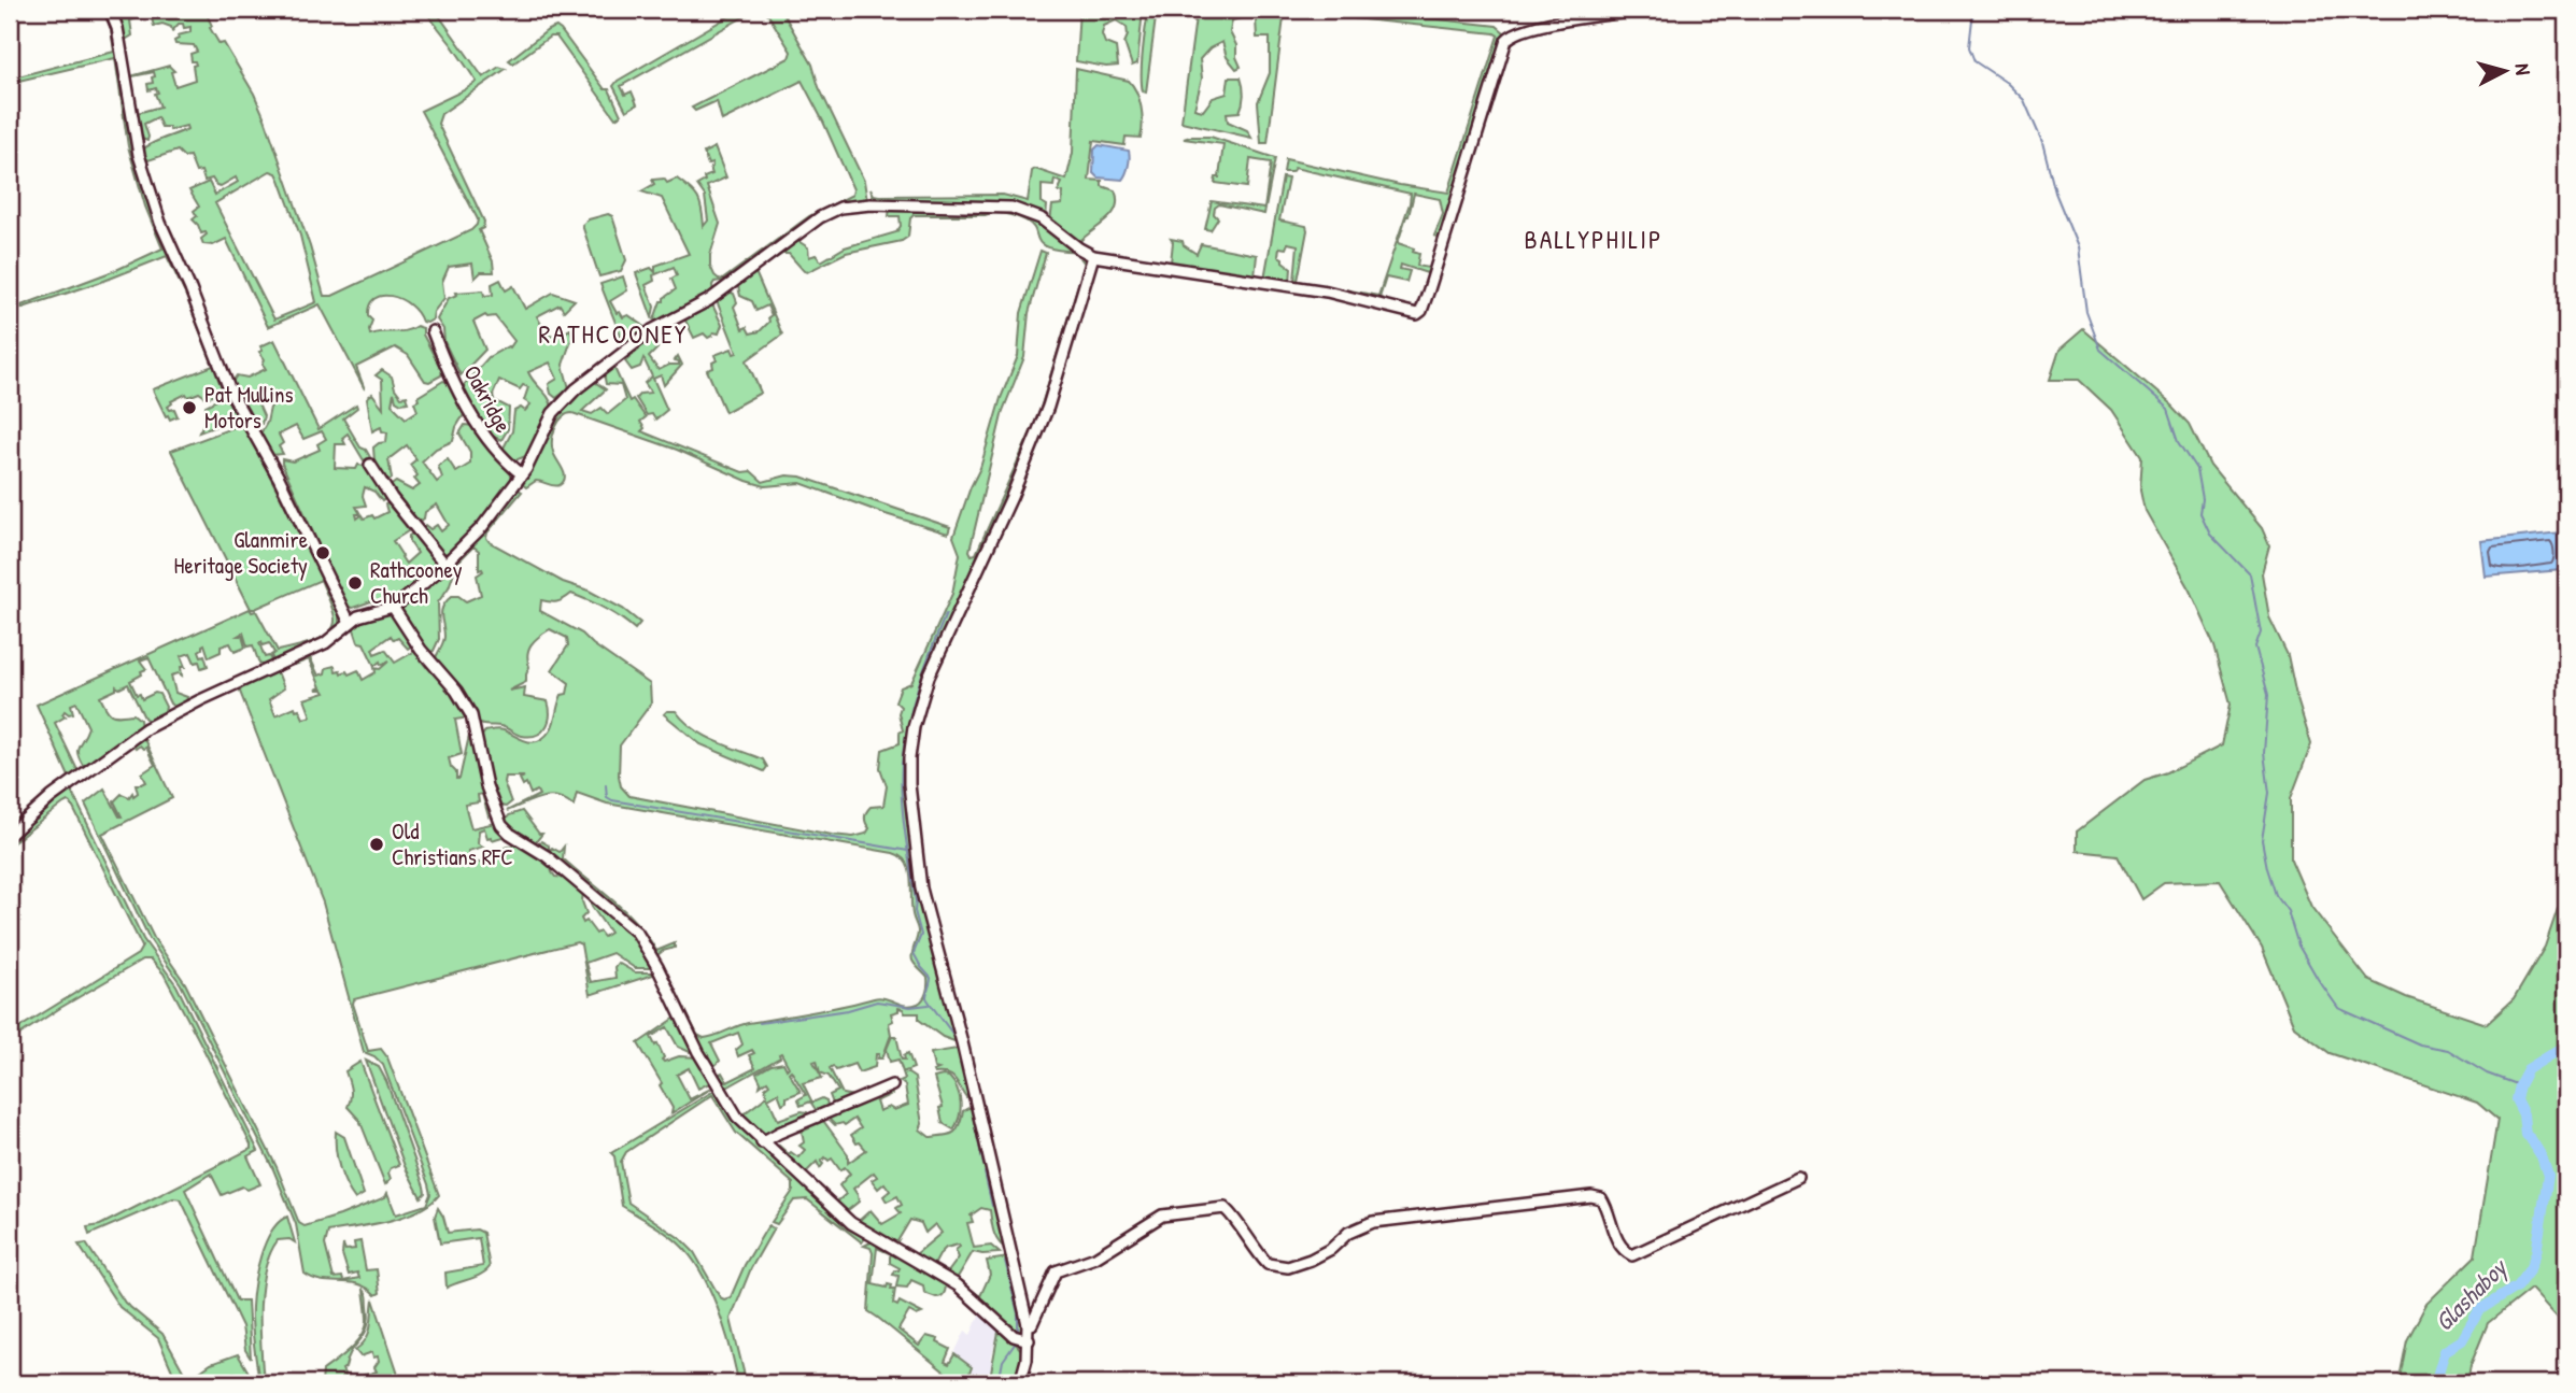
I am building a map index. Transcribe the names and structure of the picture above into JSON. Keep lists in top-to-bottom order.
{
  "streets": {
    "street": ["Oakridge"]
  },
  "districts": ["BALLYPHILIP", "RATHCOONEY"],
  "water": ["Glashaboy"],
  "places": [
    "Pat Mullins Motors",
    "Glanmire Heritage Society",
    "Rathcooney Church",
    "Old Christians RFC"
  ],
  "north": "right"
}
